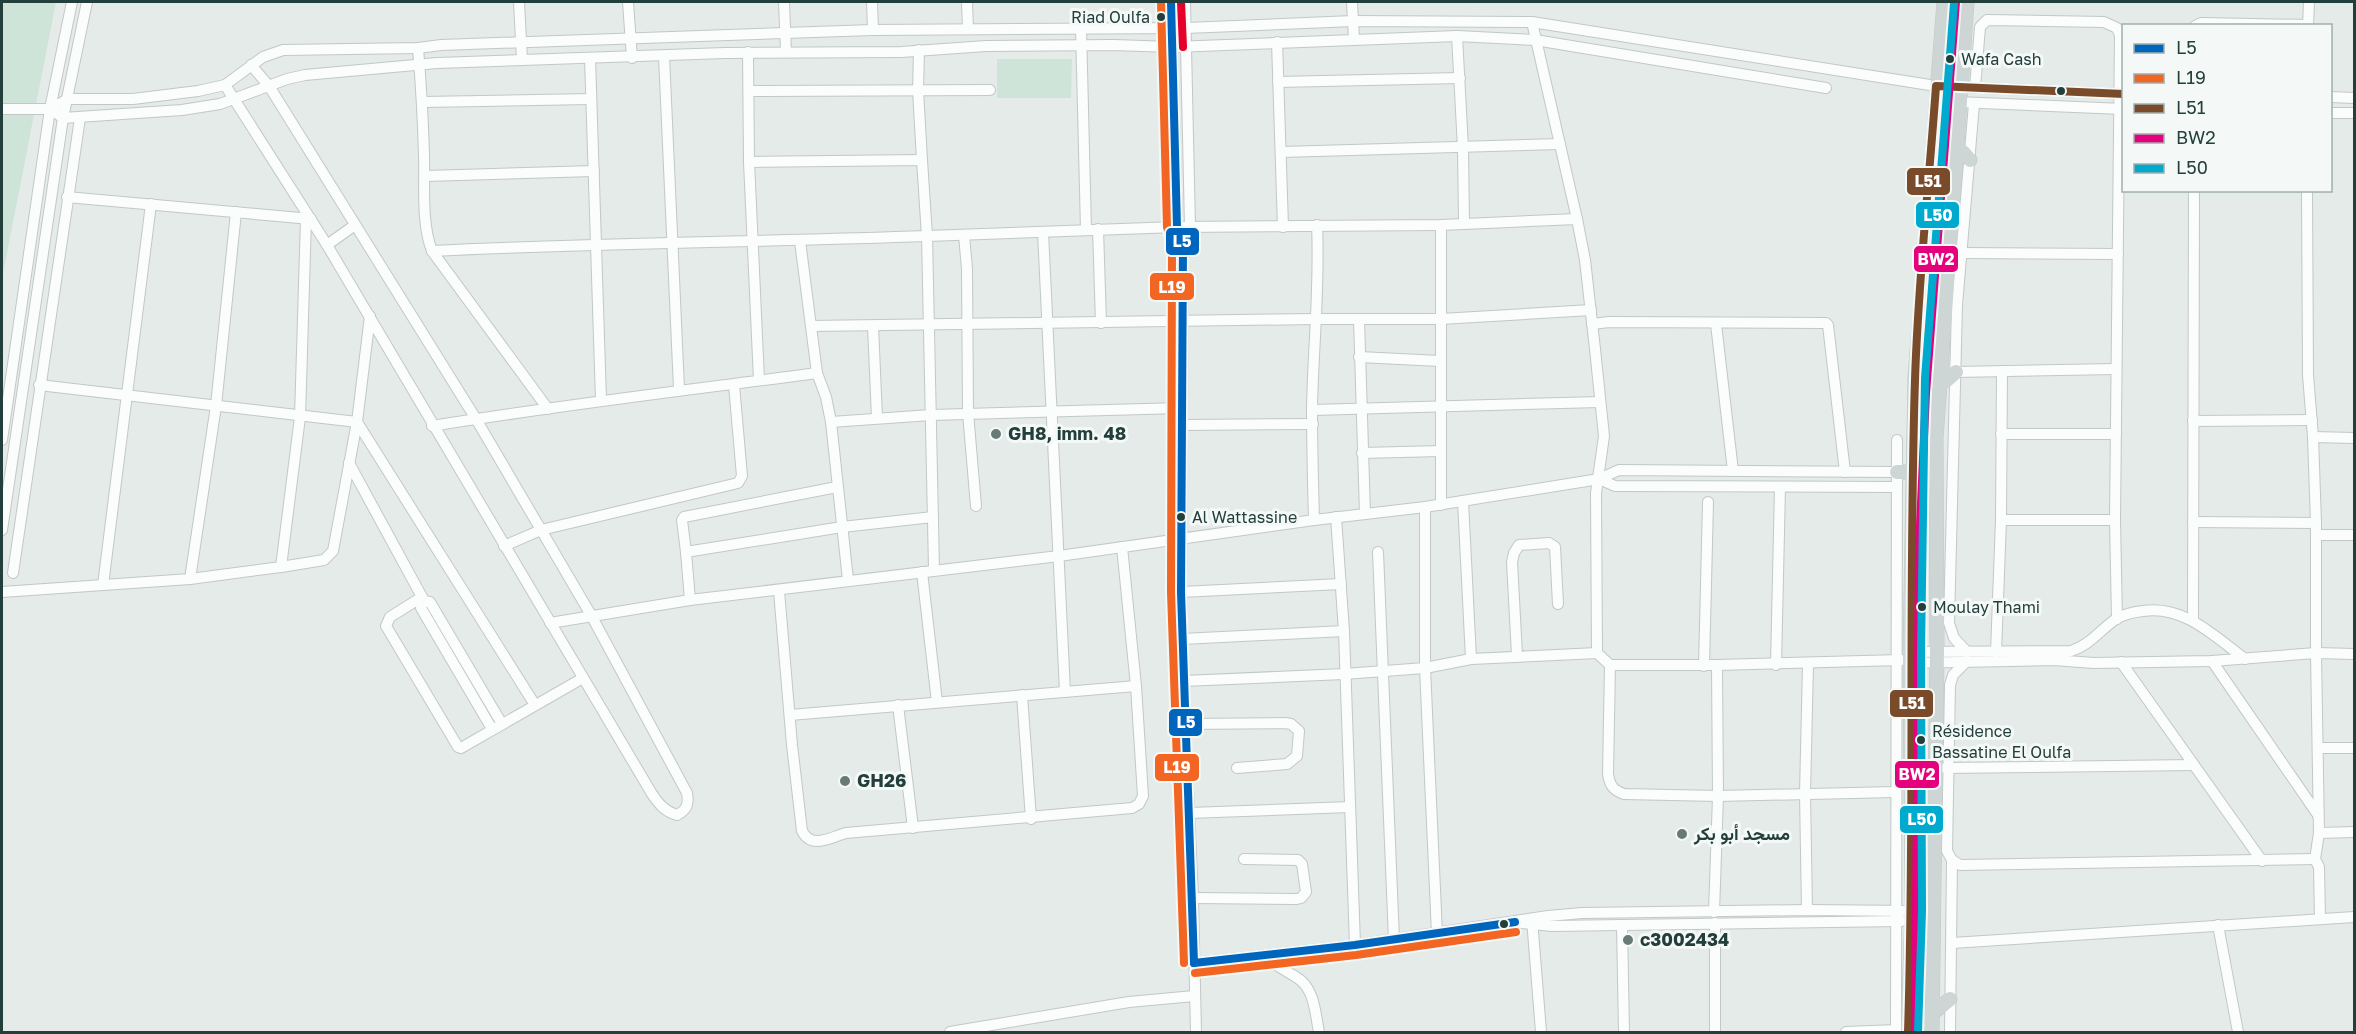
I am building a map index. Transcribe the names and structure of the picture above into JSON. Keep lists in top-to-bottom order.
{
  "places": [
    "Riad Oulfa",
    "Wafa Cash",
    "GH8, imm. 48",
    "Al Wattassine",
    "Moulay Thami",
    "Résidence Bassatine El Oulfa",
    "GH26",
    "مسجد أبو بكر",
    "c3002434"
  ],
  "lines": [
    "transit line L5",
    "transit line L19",
    "transit line BW2",
    "transit line L50",
    "transit line L51"
  ],
  "legend": [
    "L5",
    "L19",
    "L51",
    "BW2",
    "L50"
  ]
}
